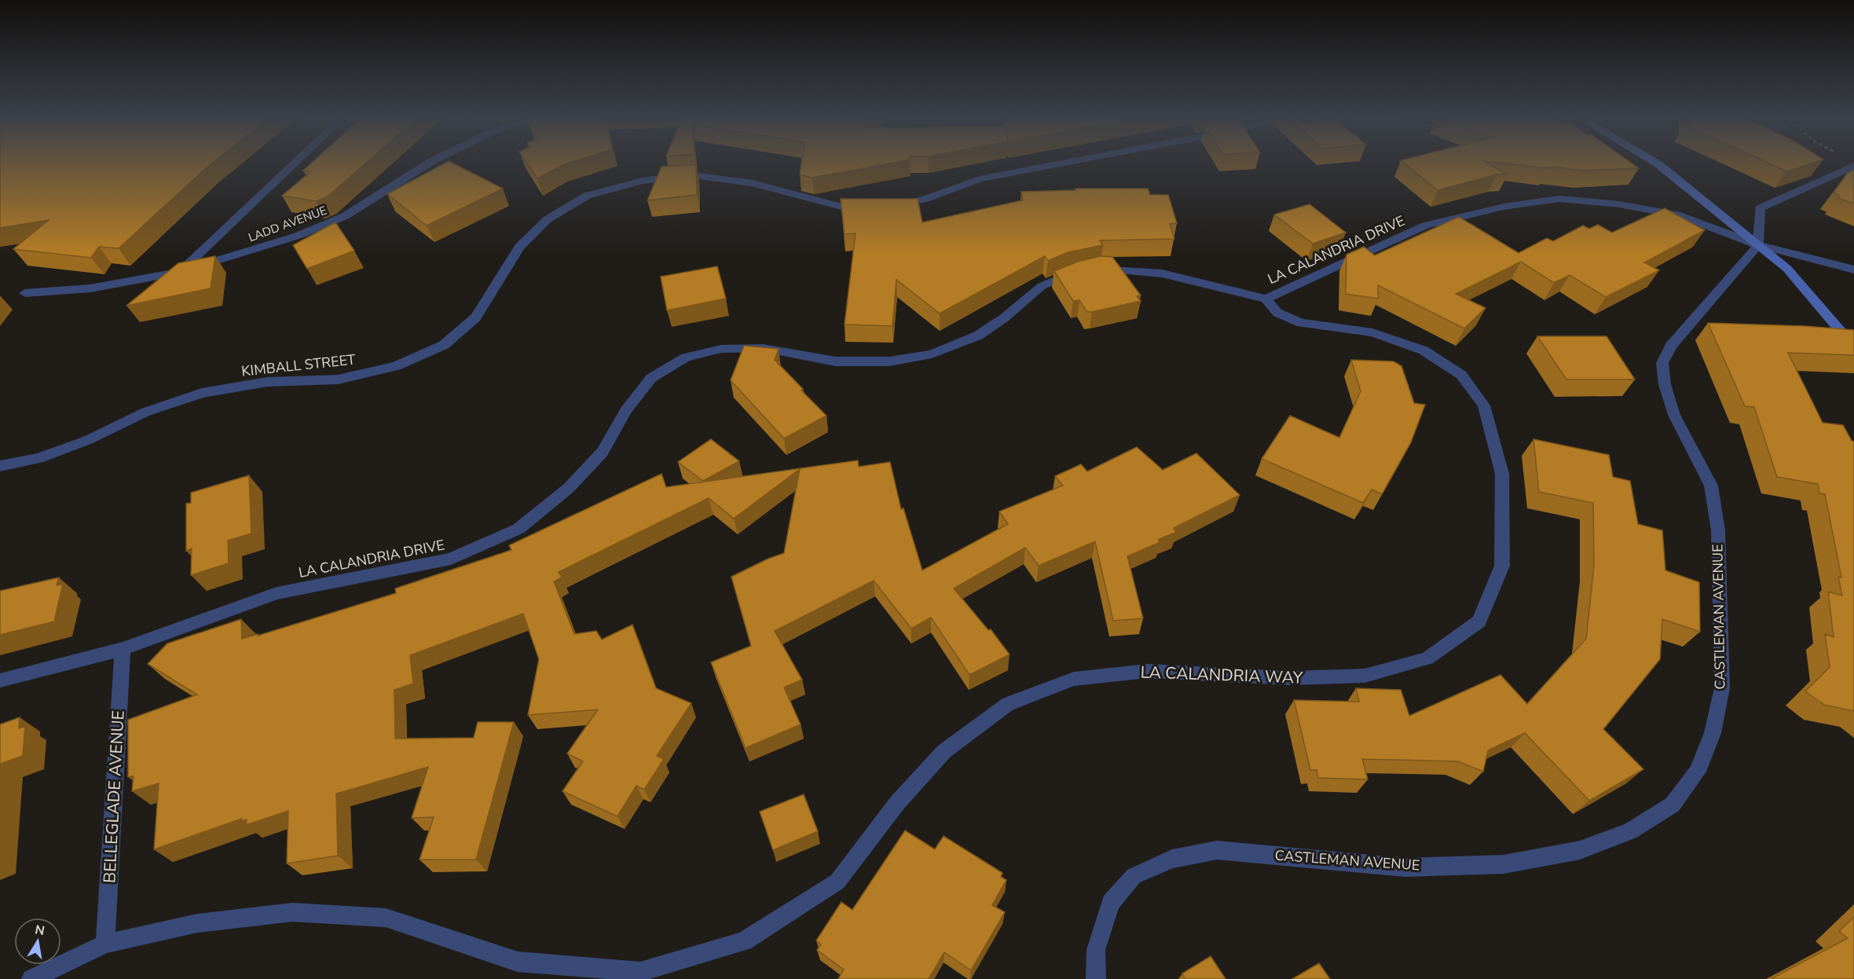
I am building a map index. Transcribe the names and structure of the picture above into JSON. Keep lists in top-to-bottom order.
{
  "streets": {
    "street": [
      "LADD AVENUE",
      "LA CALANDRIA DRIVE",
      "KIMBALL STREET",
      "CASTLEMAN AVENUE",
      "LA CALANDRIA WAY",
      "BELLEGLADE AVENUE"
    ]
  },
  "crossings": [
    ["LA CALANDRIA DRIVE", "CASTLEMAN AVENUE"],
    ["LA CALANDRIA DRIVE", "LA CALANDRIA WAY"],
    ["LA CALANDRIA DRIVE", "BELLEGLADE AVENUE"],
    ["LA CALANDRIA WAY", "BELLEGLADE AVENUE"]
  ],
  "north": "top"
}
